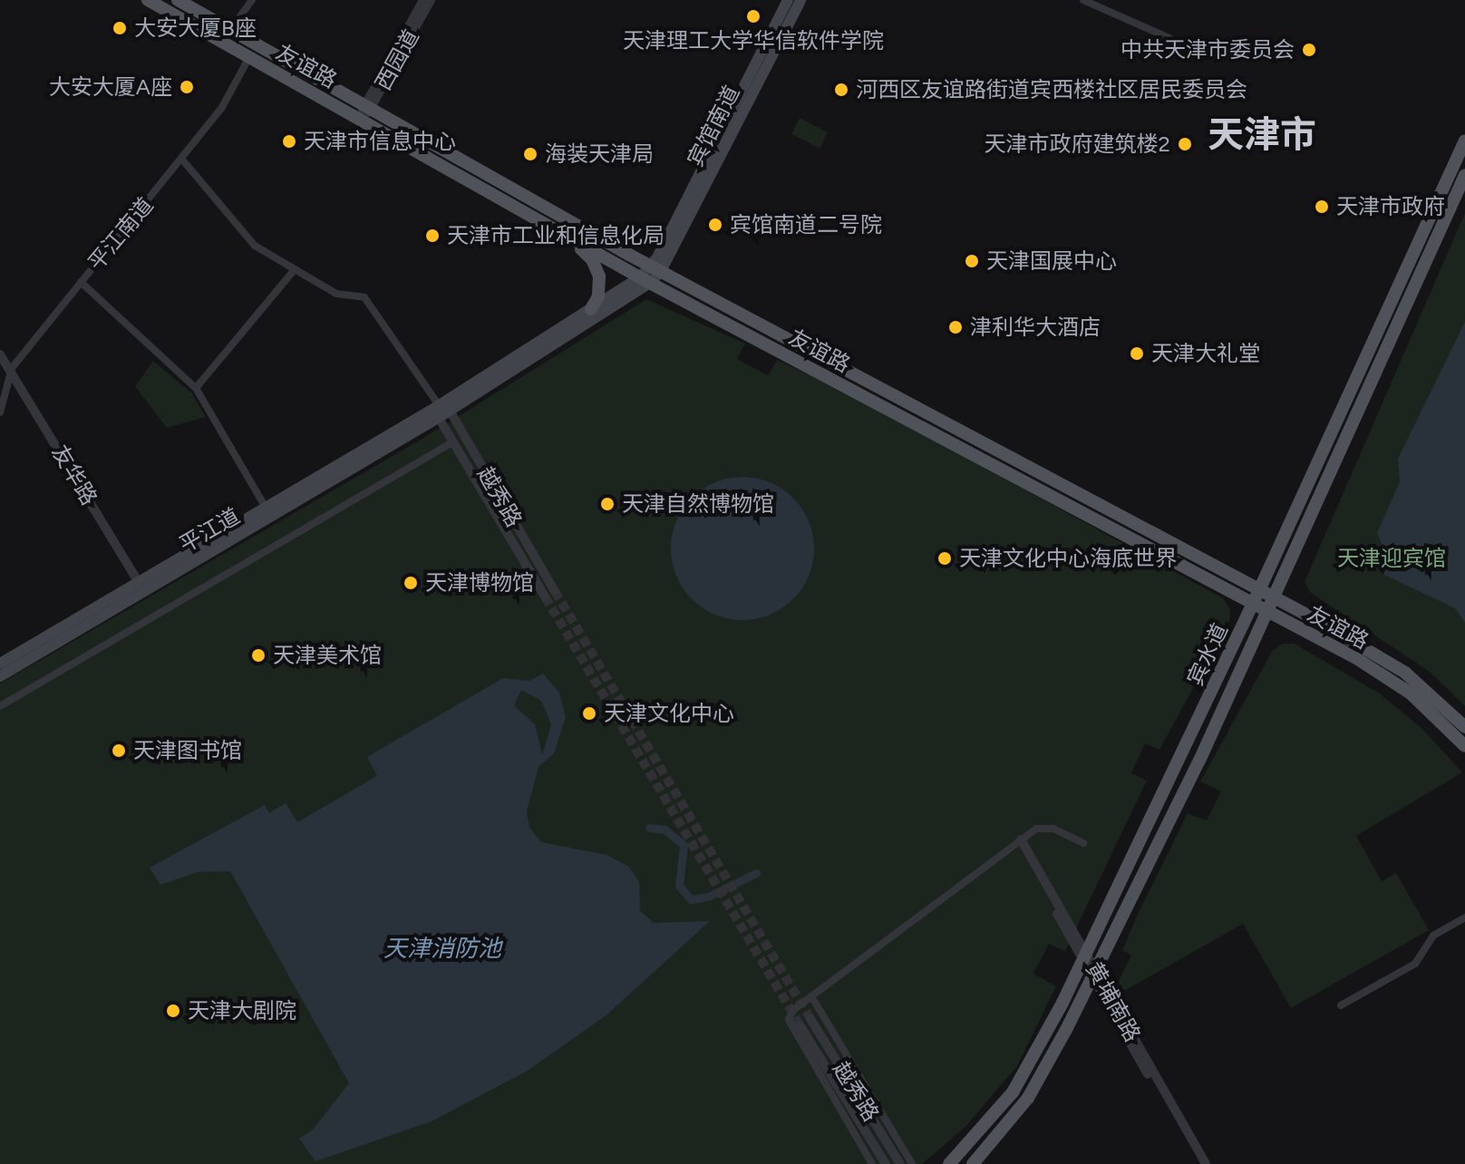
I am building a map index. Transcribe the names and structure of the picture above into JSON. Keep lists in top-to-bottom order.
{
  "streets": {
    "main road": [
      "友谊路",
      "宾馆南道",
      "平江道",
      "宾水道"
    ],
    "street": [
      "西园道",
      "平江南道",
      "友华路",
      "越秀路",
      "黄埔南路"
    ]
  },
  "crossings": [
    ["西园道", "友谊路"],
    ["友谊路", "宾馆南道"],
    ["友谊路", "平江南道"],
    ["友谊路", "宾水道"],
    ["平江南道", "友华路"],
    ["友华路", "平江道"],
    ["越秀路", "平江道"],
    ["宾水道", "黄埔南路"]
  ],
  "districts": ["天津市"],
  "water": ["天津消防池"],
  "parks": ["天津迎宾馆"],
  "places": [
    "天津理工大学华信软件学院",
    "大安大厦B座",
    "中共天津市委员会",
    "大安大厦A座",
    "河西区友谊路街道宾西楼社区居民委员会",
    "天津市信息中心",
    "天津市政府建筑楼2",
    "海装天津局",
    "天津市政府",
    "宾馆南道二号院",
    "天津市工业和信息化局",
    "天津国展中心",
    "津利华大酒店",
    "天津大礼堂",
    "天津自然博物馆",
    "天津文化中心海底世界",
    "天津博物馆",
    "天津美术馆",
    "天津文化中心",
    "天津图书馆",
    "天津大剧院"
  ]
}
